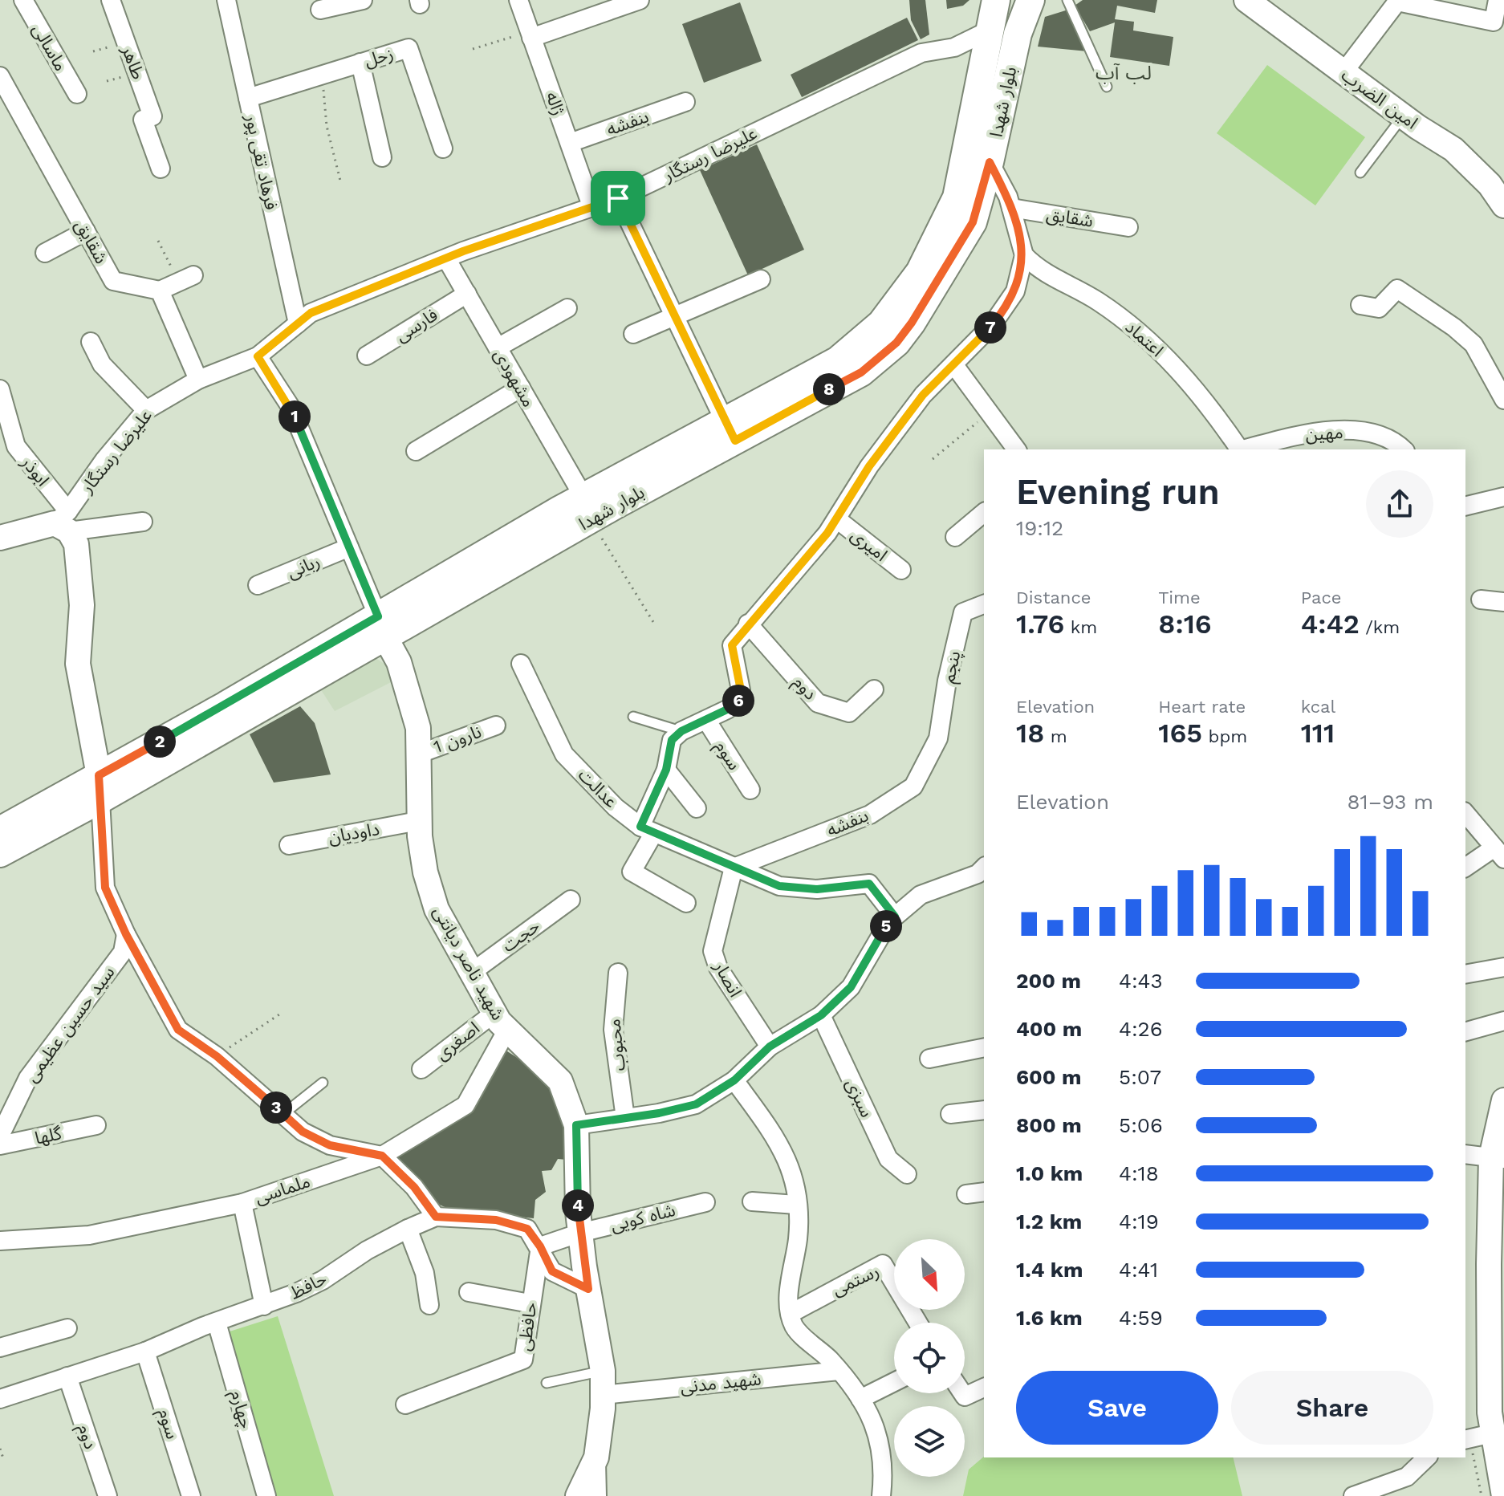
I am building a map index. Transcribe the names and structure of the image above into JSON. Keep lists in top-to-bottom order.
{
  "streets": {
    "main road": ["امین الضرب", "بلوار شهدا", "شهید ناصر دیانتی"],
    "street": [
      "ماسالی",
      "زحل",
      "طاهر",
      "ژاله",
      "بنفشه",
      "علیرضا رستگار",
      "فرهاد تقی پور",
      "شقایق",
      "فارسی",
      "اعتماد",
      "مشهودی",
      "مهین",
      "ابوذر",
      "امیری",
      "ربانی",
      "پنجم",
      "دوم",
      "نارون 1",
      "سوم",
      "عدالت",
      "داودیان",
      "حجت",
      "انصار",
      "سید حسین عظیمی",
      "اصغری",
      "محبوب",
      "سبزی",
      "گلها",
      "ملماسی",
      "شاه کویی",
      "رستمی",
      "حافظ",
      "حافظی",
      "شهید مدنی",
      "چهارم"
    ]
  },
  "crossings": [
    ["زحل", "فرهاد تقی پور"],
    ["بلوار شهدا", "علیرضا رستگار"],
    ["بلوار شهدا", "مشهودی"],
    ["بلوار شهدا", "شهید ناصر دیانتی"],
    ["ژاله", "بنفشه"],
    ["ژاله", "علیرضا رستگار"],
    ["بنفشه", "پنجم"],
    ["بنفشه", "عدالت"],
    ["بنفشه", "انصار"],
    ["علیرضا رستگار", "فرهاد تقی پور"],
    ["علیرضا رستگار", "مشهودی"],
    ["علیرضا رستگار", "ابوذر"],
    ["فارسی", "مشهودی"],
    ["دوم", "حافظ"],
    ["نارون 1", "شهید ناصر دیانتی"],
    ["سوم", "حافظ"],
    ["عدالت", "انصار"],
    ["داودیان", "شهید ناصر دیانتی"],
    ["حجت", "شهید ناصر دیانتی"],
    ["شهید ناصر دیانتی", "اصغری"],
    ["شهید ناصر دیانتی", "ملماسی"],
    ["شهید ناصر دیانتی", "شاه کویی"],
    ["شهید ناصر دیانتی", "حافظ"],
    ["شهید ناصر دیانتی", "شهید مدنی"],
    ["اصغری", "ملماسی"],
    ["شاه کویی", "حافظ"],
    ["شاه کویی", "حافظی"],
    ["حافظ", "حافظی"],
    ["حافظ", "چهارم"]
  ],
  "districts": ["لب آب"],
  "north": "bottom right",
  "page": {
    "pins": [
      "7",
      "8",
      "1",
      "6",
      "2",
      "5",
      "3",
      "4"
    ],
    "heading": ["Evening run", "19:12"],
    "stats": [
      ["Distance", "1.76 km"],
      ["Time", "8:16"],
      ["Pace", "4:42 /km"],
      ["Elevation", "18 m"],
      ["Heart rate", "165 bpm"],
      ["kcal", "111"]
    ],
    "chart": ["Elevation", "81–93 m"],
    "list": [
      {
        "name": "200 m",
        "note": "4:43"
      },
      {
        "name": "400 m",
        "note": "4:26"
      },
      {
        "name": "600 m",
        "note": "5:07"
      },
      {
        "name": "800 m",
        "note": "5:06"
      },
      {
        "name": "1.0 km",
        "note": "4:18"
      },
      {
        "name": "1.2 km",
        "note": "4:19"
      },
      {
        "name": "1.4 km",
        "note": "4:41"
      },
      {
        "name": "1.6 km",
        "note": "4:59"
      }
    ],
    "buttons": ["Save", "Share"]
  }
}
